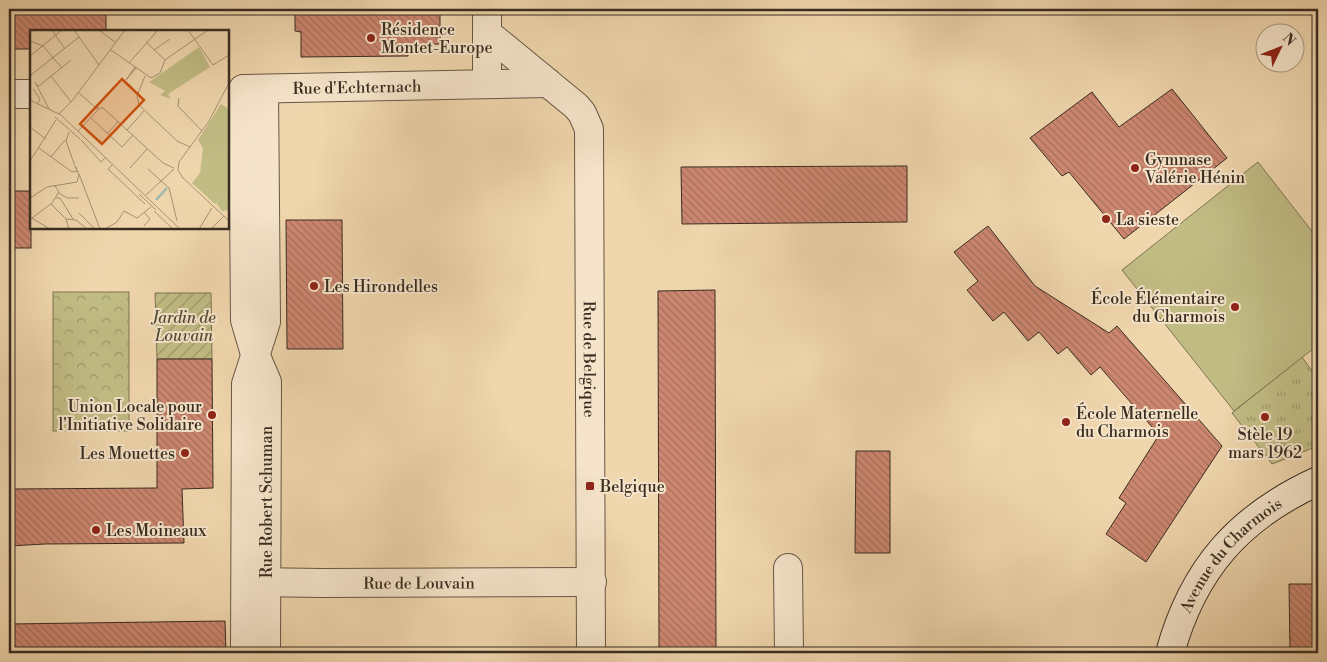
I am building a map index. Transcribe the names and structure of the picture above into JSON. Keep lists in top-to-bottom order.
{
  "streets": {
    "street": [
      "Rue d'Echternach",
      "Rue de Belgique",
      "Rue Robert Schuman",
      "Avenue du Charmois",
      "Rue de Louvain"
    ]
  },
  "crossings": [
    ["Rue d'Echternach", "Rue Robert Schuman"],
    ["Rue de Belgique", "Rue de Louvain"],
    ["Rue Robert Schuman", "Rue de Louvain"]
  ],
  "parks": ["Jardin de Louvain"],
  "places": {
    "other": [
      "Résidence Montet-Europe",
      "Gymnase Valérie Hénin",
      "La sieste",
      "Les Hirondelles",
      "École Élémentaire du Charmois",
      "Union Locale pour l'Initiative Solidaire",
      "Stèle 19 mars 1962",
      "École Maternelle du Charmois",
      "Les Mouettes",
      "Les Moineaux"
    ],
    "transit": ["Belgique"]
  },
  "north": "top right"
}
